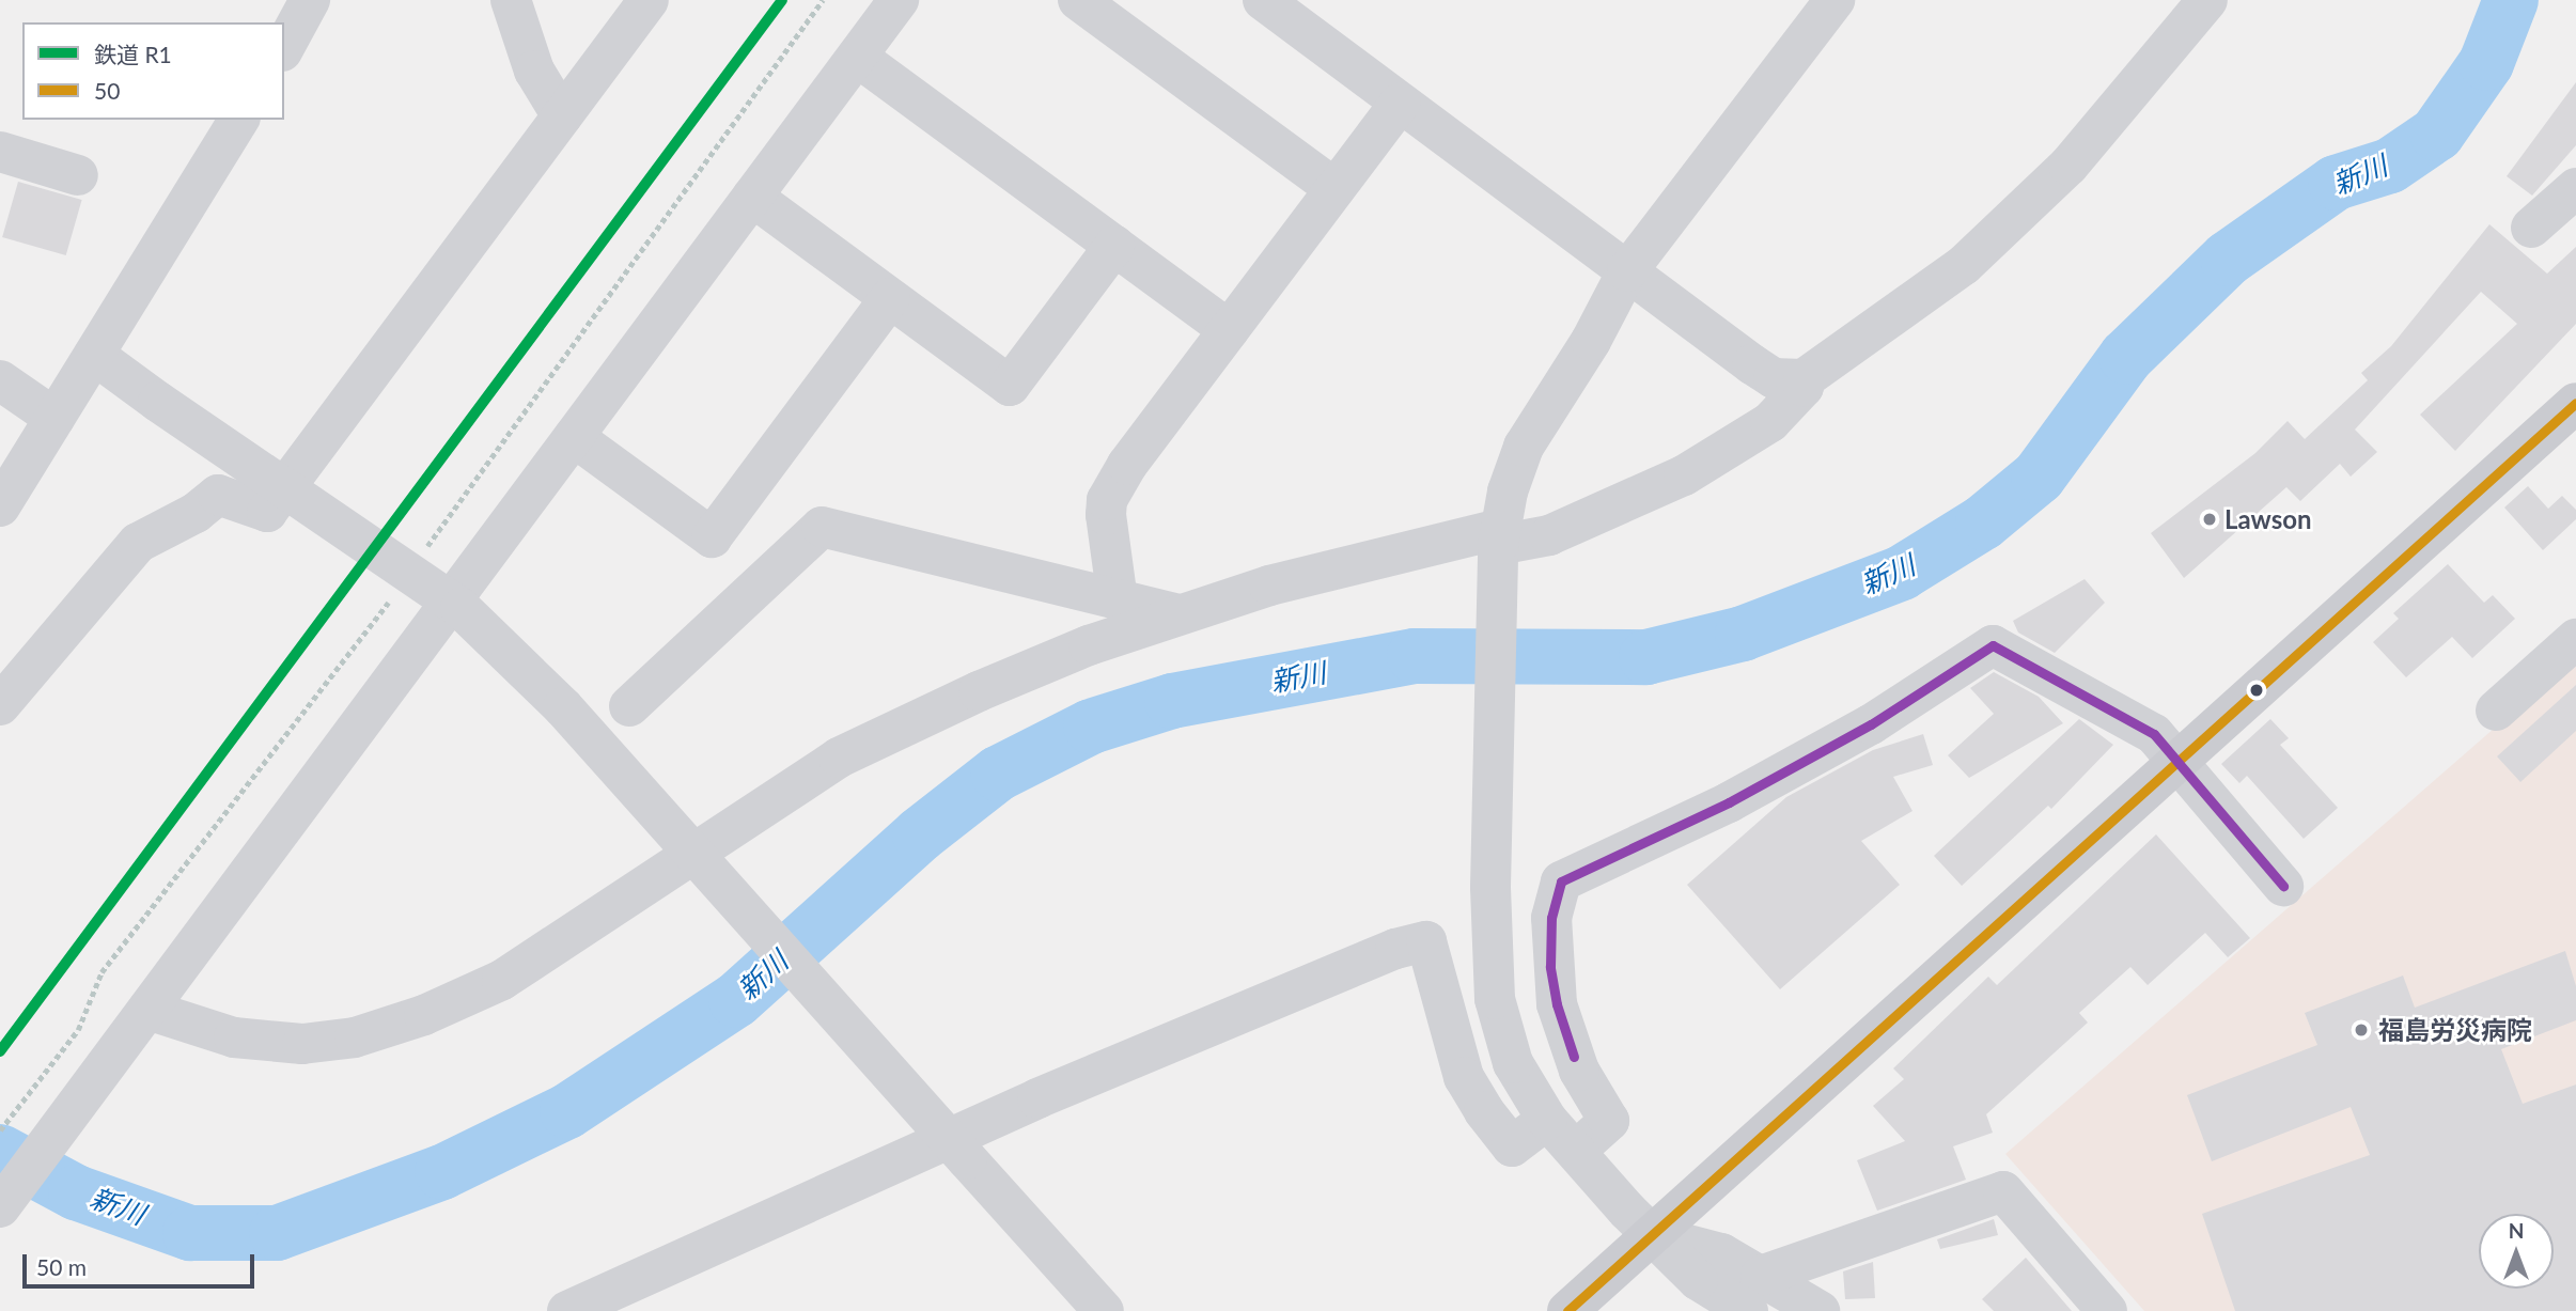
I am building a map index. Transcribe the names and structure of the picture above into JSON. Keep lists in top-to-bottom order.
{
  "water": ["新川"],
  "places": ["Lawson", "福島労災病院"],
  "lines": ["rail line R1", "transit line 50"],
  "legend": ["鉄道 R1", "50"],
  "scale_bar": "50 m",
  "north": "top"
}
